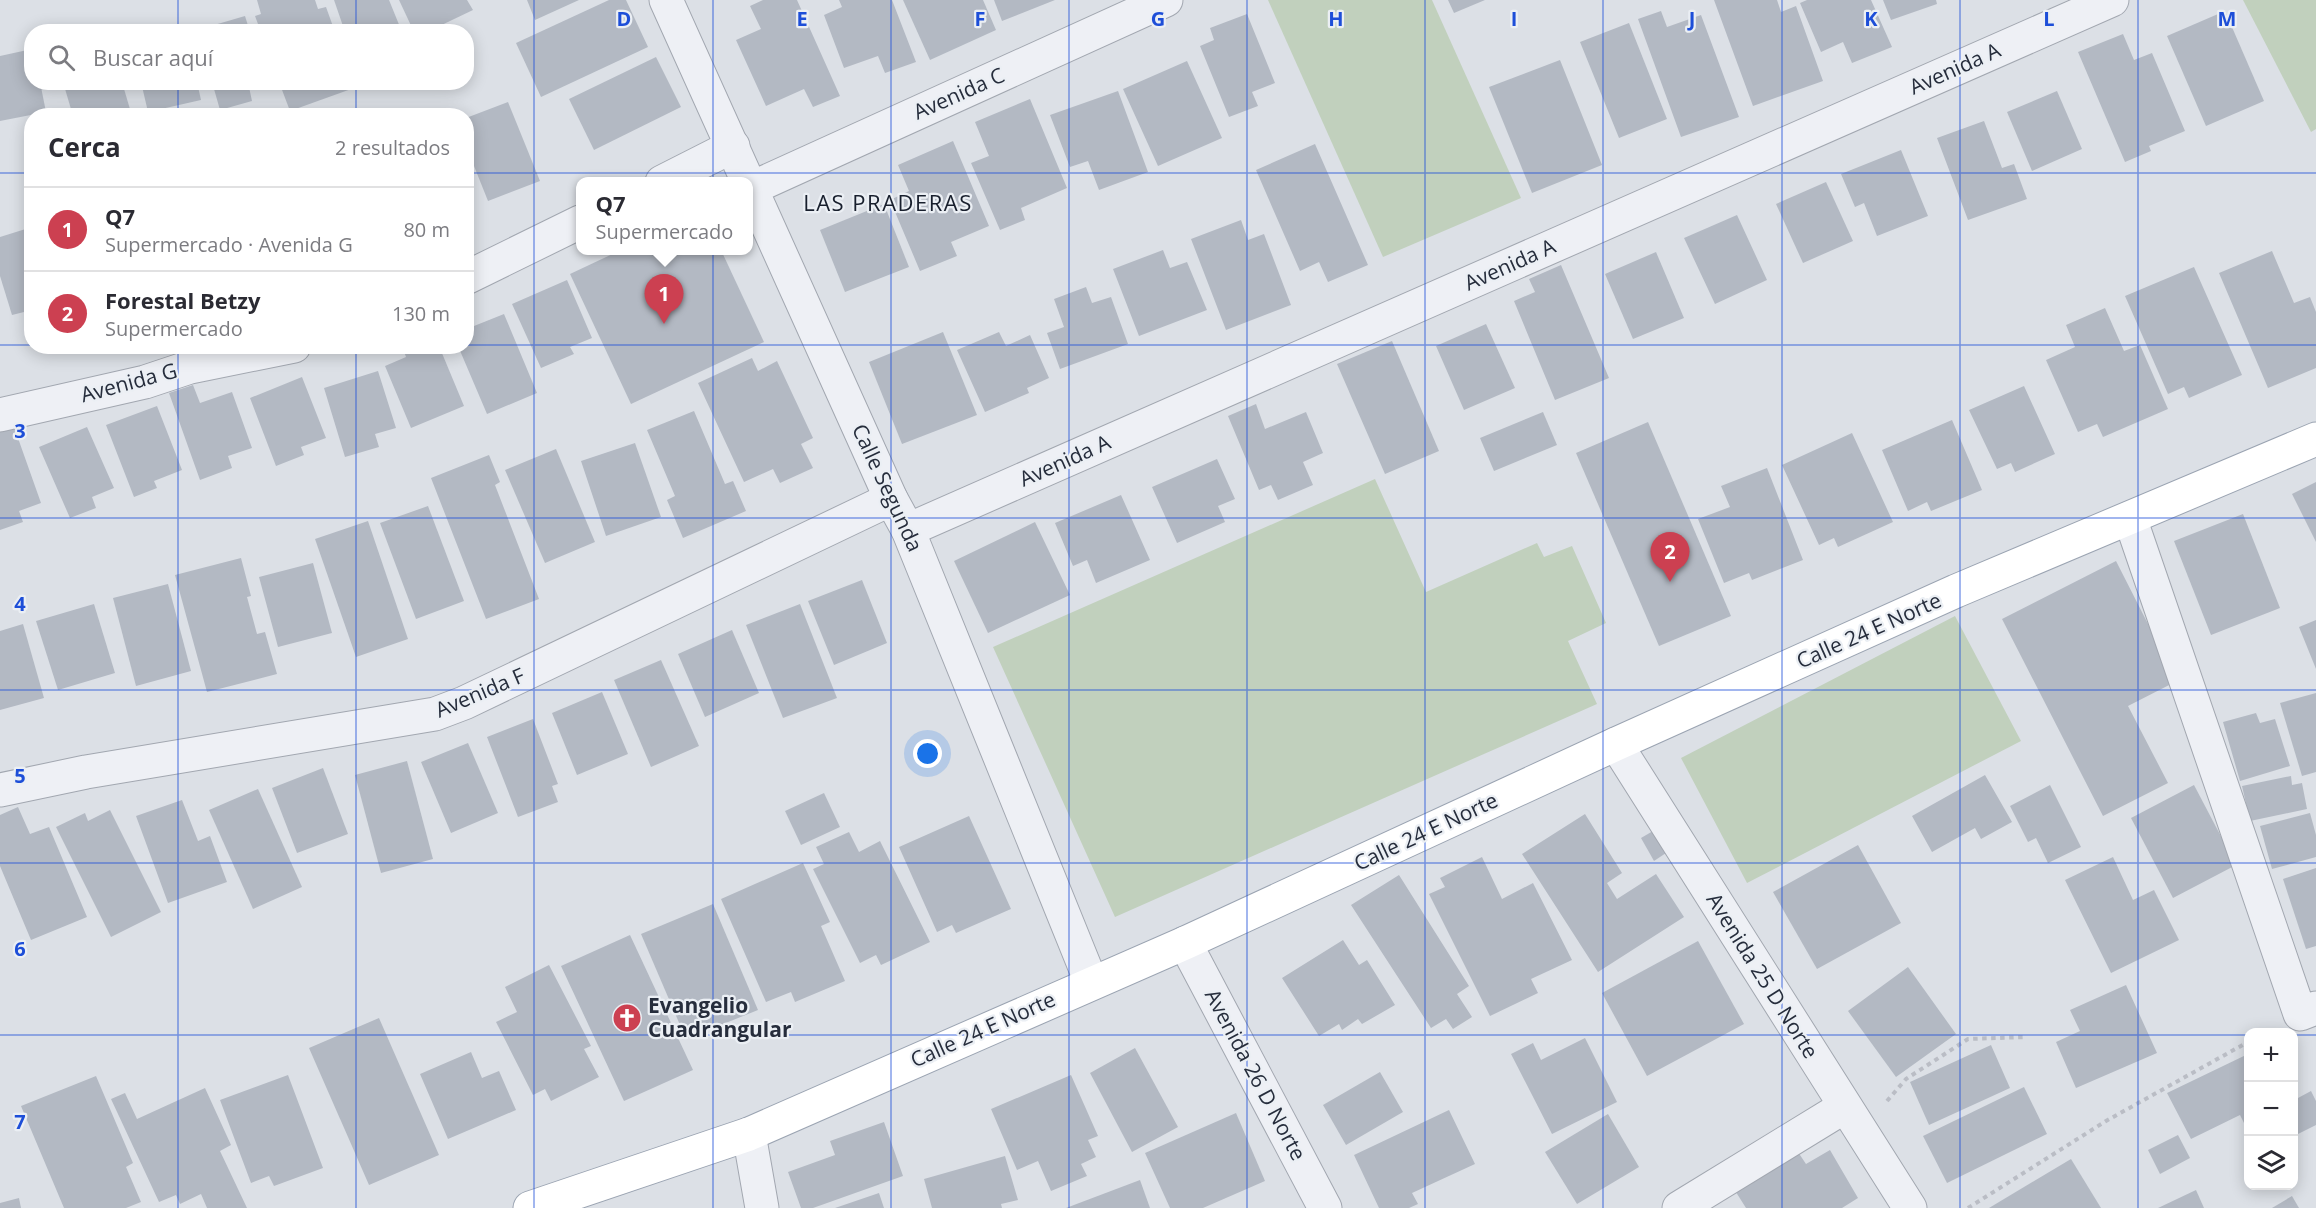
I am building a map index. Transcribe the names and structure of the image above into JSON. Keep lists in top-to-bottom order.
{
  "streets": {
    "main road": ["Calle 24 E Norte"],
    "street": [
      "Avenida A",
      "Avenida C",
      "Avenida G",
      "Calle Segunda",
      "Avenida F",
      "Avenida 25 D Norte",
      "Avenida 26 D Norte"
    ]
  },
  "crossings": [
    ["Avenida A", "Calle Segunda"],
    ["Calle Segunda", "Calle 24 E Norte"],
    ["Calle Segunda", "Avenida F"],
    ["Calle 24 E Norte", "Avenida 25 D Norte"],
    ["Calle 24 E Norte", "Avenida 26 D Norte"]
  ],
  "districts": ["LAS PRADERAS"],
  "places": {
    "church": ["Evangelio Cuadrangular"]
  },
  "page": {
    "search": "Buscar aquí",
    "heading": ["Cerca", "2 resultados"],
    "popup": ["Q7", "Supermercado"],
    "list": [
      {
        "mark": "1",
        "name": "Q7",
        "note": "Supermercado · Avenida G",
        "value": "80 m"
      },
      {
        "mark": "2",
        "name": "Forestal Betzy",
        "note": "Supermercado",
        "value": "130 m"
      }
    ],
    "pins": ["1", "2"],
    "map_buttons": ["+", "−"]
  },
  "grid": {
    "columns": [
      "D",
      "E",
      "F",
      "G",
      "H",
      "I",
      "J",
      "K",
      "L",
      "M"
    ],
    "rows": [
      "3",
      "4",
      "5",
      "6",
      "7"
    ]
  }
}
